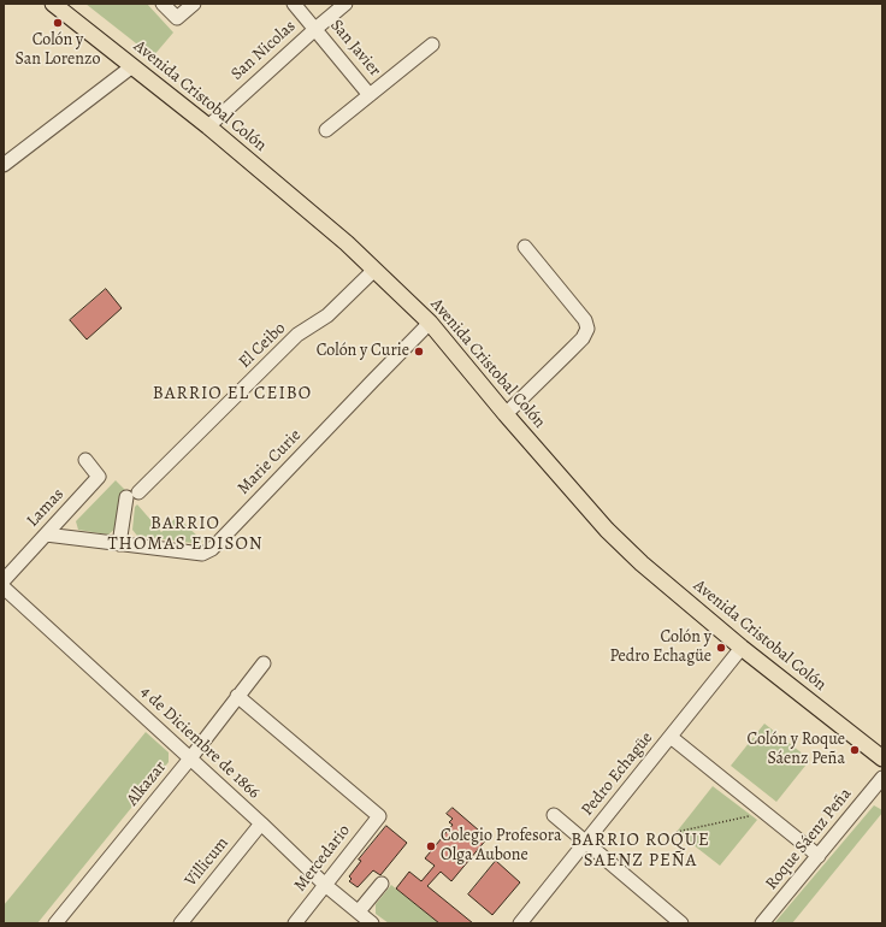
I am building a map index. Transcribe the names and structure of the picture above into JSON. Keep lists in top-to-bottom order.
{
  "streets": {
    "main road": ["Avenida Cristobal Colón"],
    "street": [
      "San Javier",
      "San Nicolas",
      "El Ceibo",
      "Marie Curie",
      "Lamas",
      "4 de Diciembre de 1866",
      "Pedro Echagüe",
      "Alkazar",
      "Roque Sáenz Peña",
      "Mercedario",
      "Villicum"
    ]
  },
  "crossings": [
    ["San Javier", "San Nicolas"],
    ["San Nicolas", "Avenida Cristobal Colón"],
    ["Avenida Cristobal Colón", "El Ceibo"],
    ["Avenida Cristobal Colón", "Marie Curie"],
    ["Avenida Cristobal Colón", "Pedro Echagüe"],
    ["El Ceibo", "Marie Curie"],
    ["Marie Curie", "Lamas"],
    ["4 de Diciembre de 1866", "Alkazar"],
    ["4 de Diciembre de 1866", "Mercedario"],
    ["4 de Diciembre de 1866", "Villicum"],
    ["Alkazar", "Mercedario"]
  ],
  "districts": ["BARRIO EL CEIBO", "BARRIO THOMAS EDISON", "BARRIO ROQUE SAENZ PEÑA"],
  "places": [
    "Colón y San Lorenzo",
    "Colón y Curie",
    "Colón y Pedro Echagüe",
    "Colón y Roque Sáenz Peña",
    "Colegio Profesora Olga Aubone"
  ]
}
